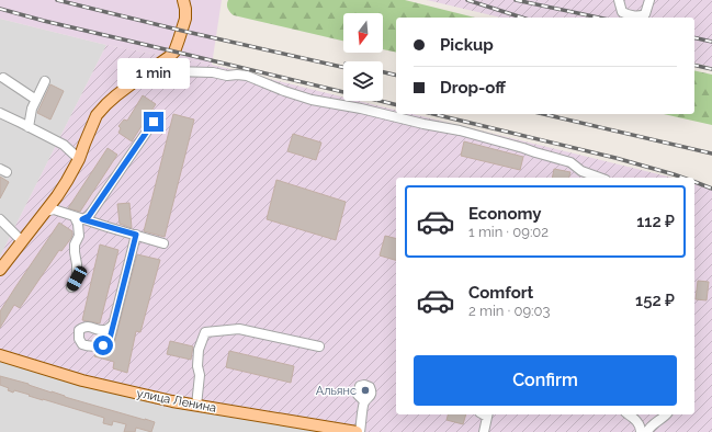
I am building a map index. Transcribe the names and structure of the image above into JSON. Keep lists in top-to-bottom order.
{
  "streets": {
    "main road": ["улица Ленина"]
  },
  "places": ["Альянс"],
  "north": "bottom",
  "page": {
    "banner": ["Pickup", "Drop-off"],
    "bubble": "1 min",
    "list": [
      {
        "name": "Economy",
        "note": "1 min · 09:02",
        "value": "112 ₽"
      },
      {
        "name": "Comfort",
        "note": "2 min · 09:03",
        "value": "152 ₽"
      }
    ],
    "buttons": "Confirm"
  }
}
